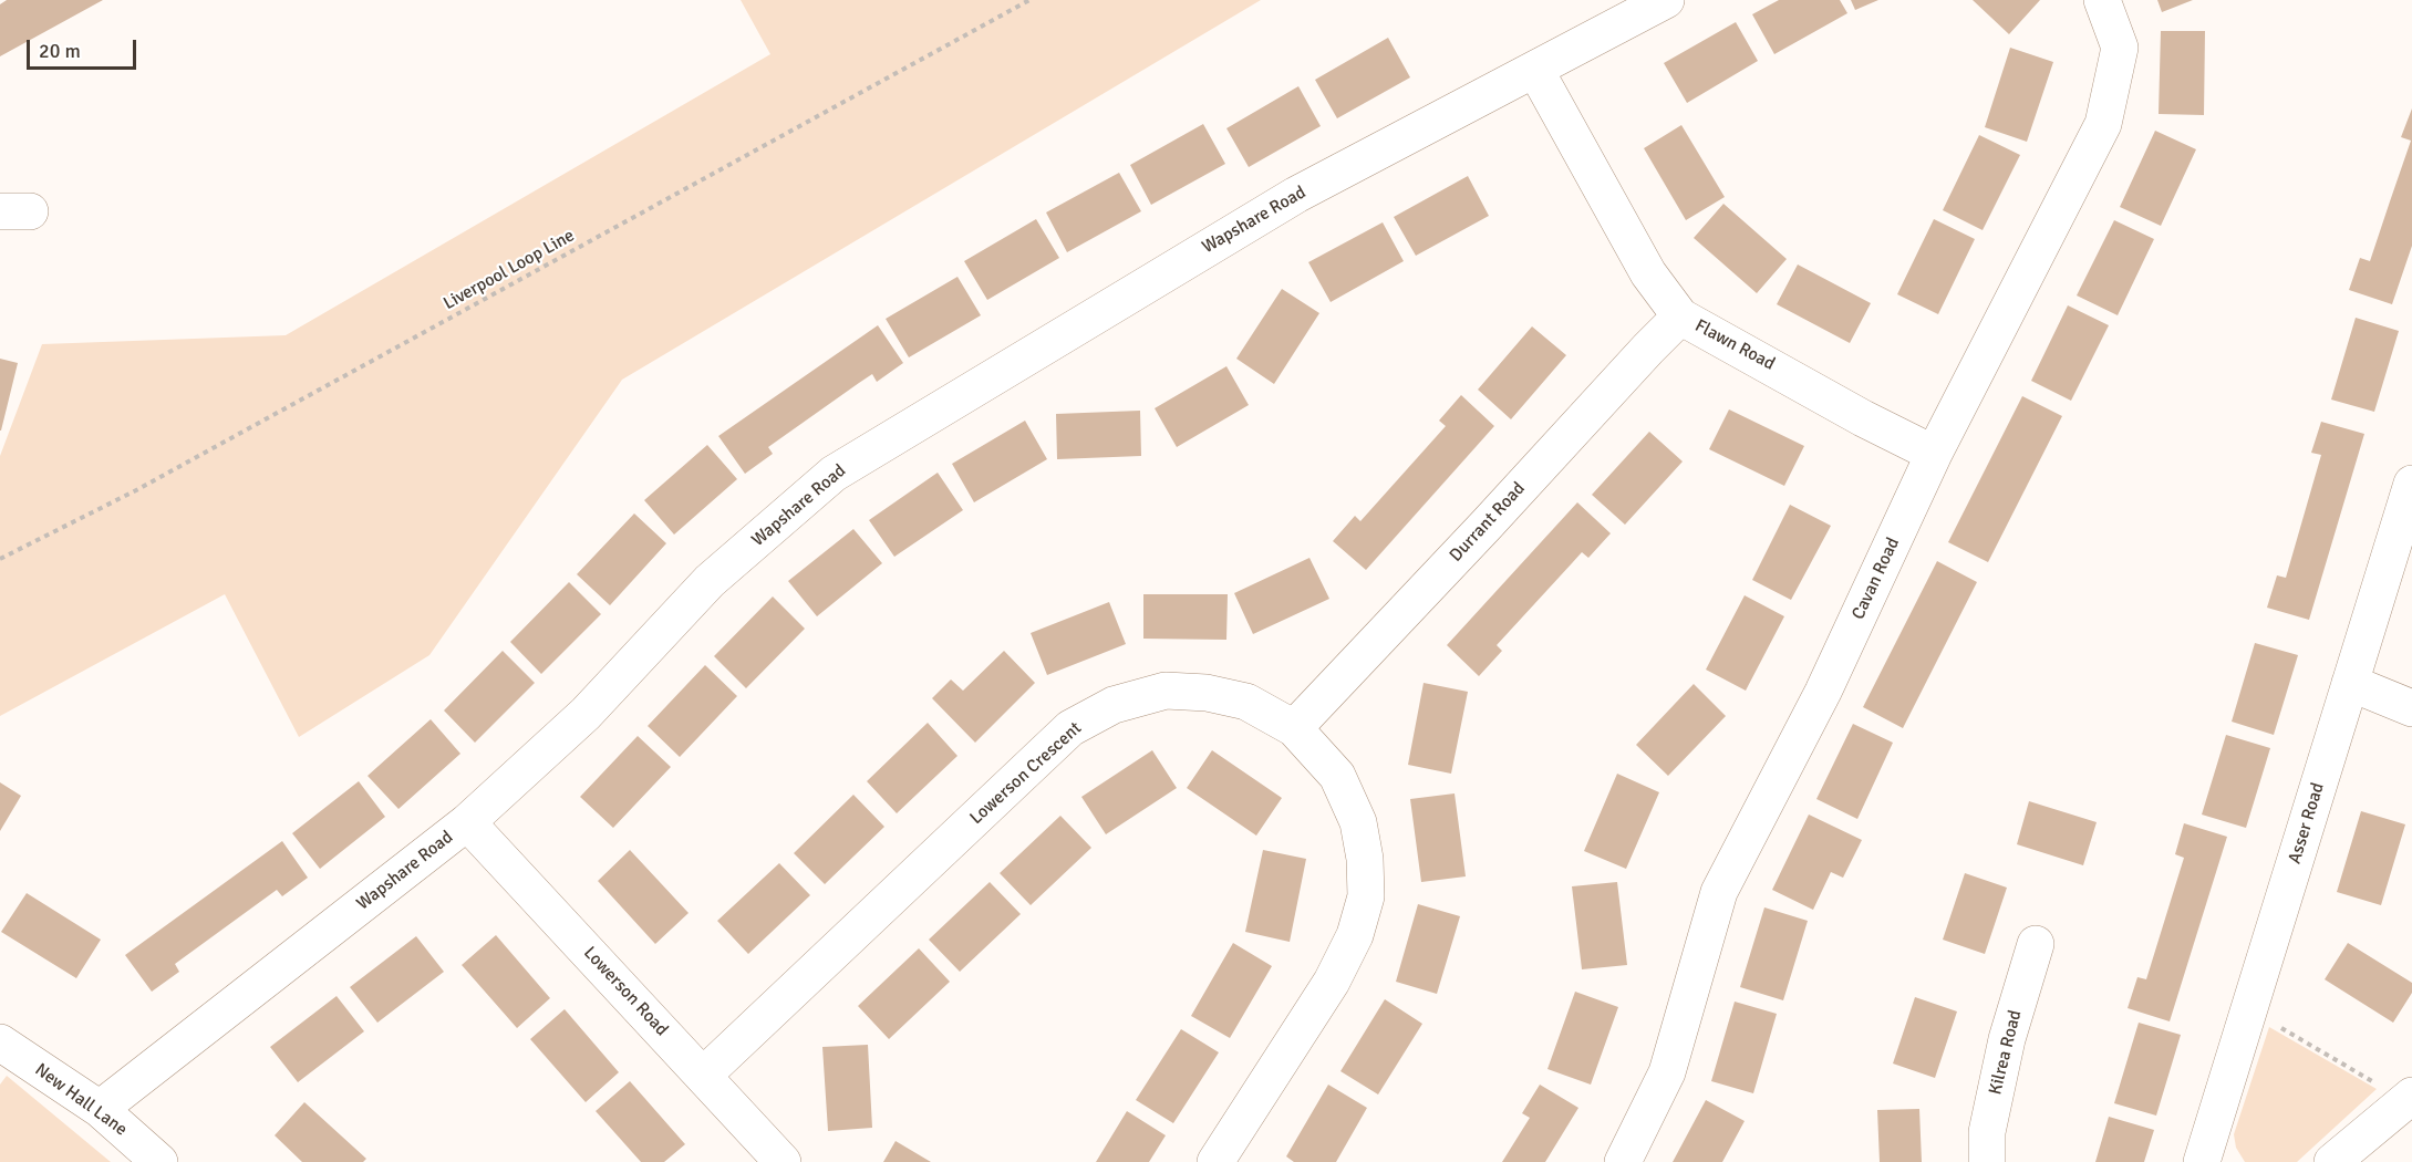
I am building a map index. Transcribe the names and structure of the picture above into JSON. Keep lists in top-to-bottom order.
{
  "streets": {
    "street": [
      "Wapshare Road",
      "Flawn Road",
      "Durrant Road",
      "Cavan Road",
      "Lowerson Crescent",
      "Asser Road",
      "Lowerson Road",
      "Kilrea Road",
      "New Hall Lane"
    ],
    "path": ["Liverpool Loop Line"]
  },
  "crossings": [
    ["Wapshare Road", "Flawn Road"],
    ["Wapshare Road", "Lowerson Road"],
    ["Wapshare Road", "New Hall Lane"],
    ["Flawn Road", "Durrant Road"],
    ["Flawn Road", "Cavan Road"],
    ["Durrant Road", "Lowerson Crescent"],
    ["Lowerson Crescent", "Lowerson Road"]
  ],
  "scale_bar": "20 m"
}
